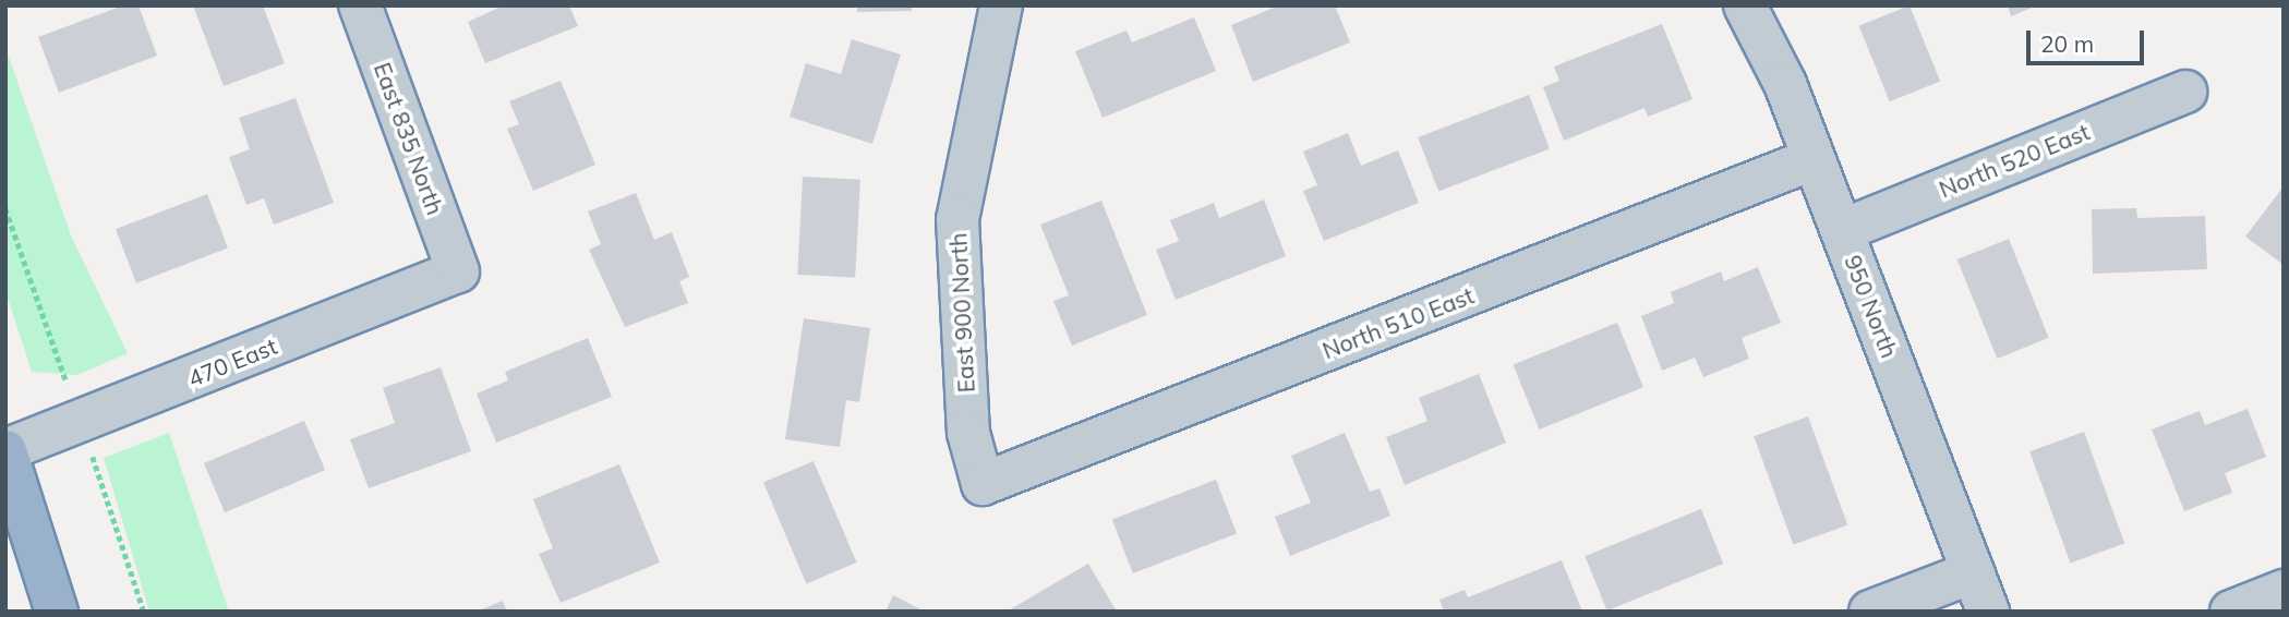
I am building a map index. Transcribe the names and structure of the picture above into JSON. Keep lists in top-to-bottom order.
{
  "streets": {
    "street": [
      "East 835 North",
      "North 520 East",
      "950 North",
      "East 900 North",
      "North 510 East",
      "470 East"
    ]
  },
  "crossings": [
    ["East 835 North", "470 East"],
    ["North 520 East", "950 North"],
    ["950 North", "North 510 East"],
    ["East 900 North", "North 510 East"]
  ],
  "scale_bar": "20 m"
}
